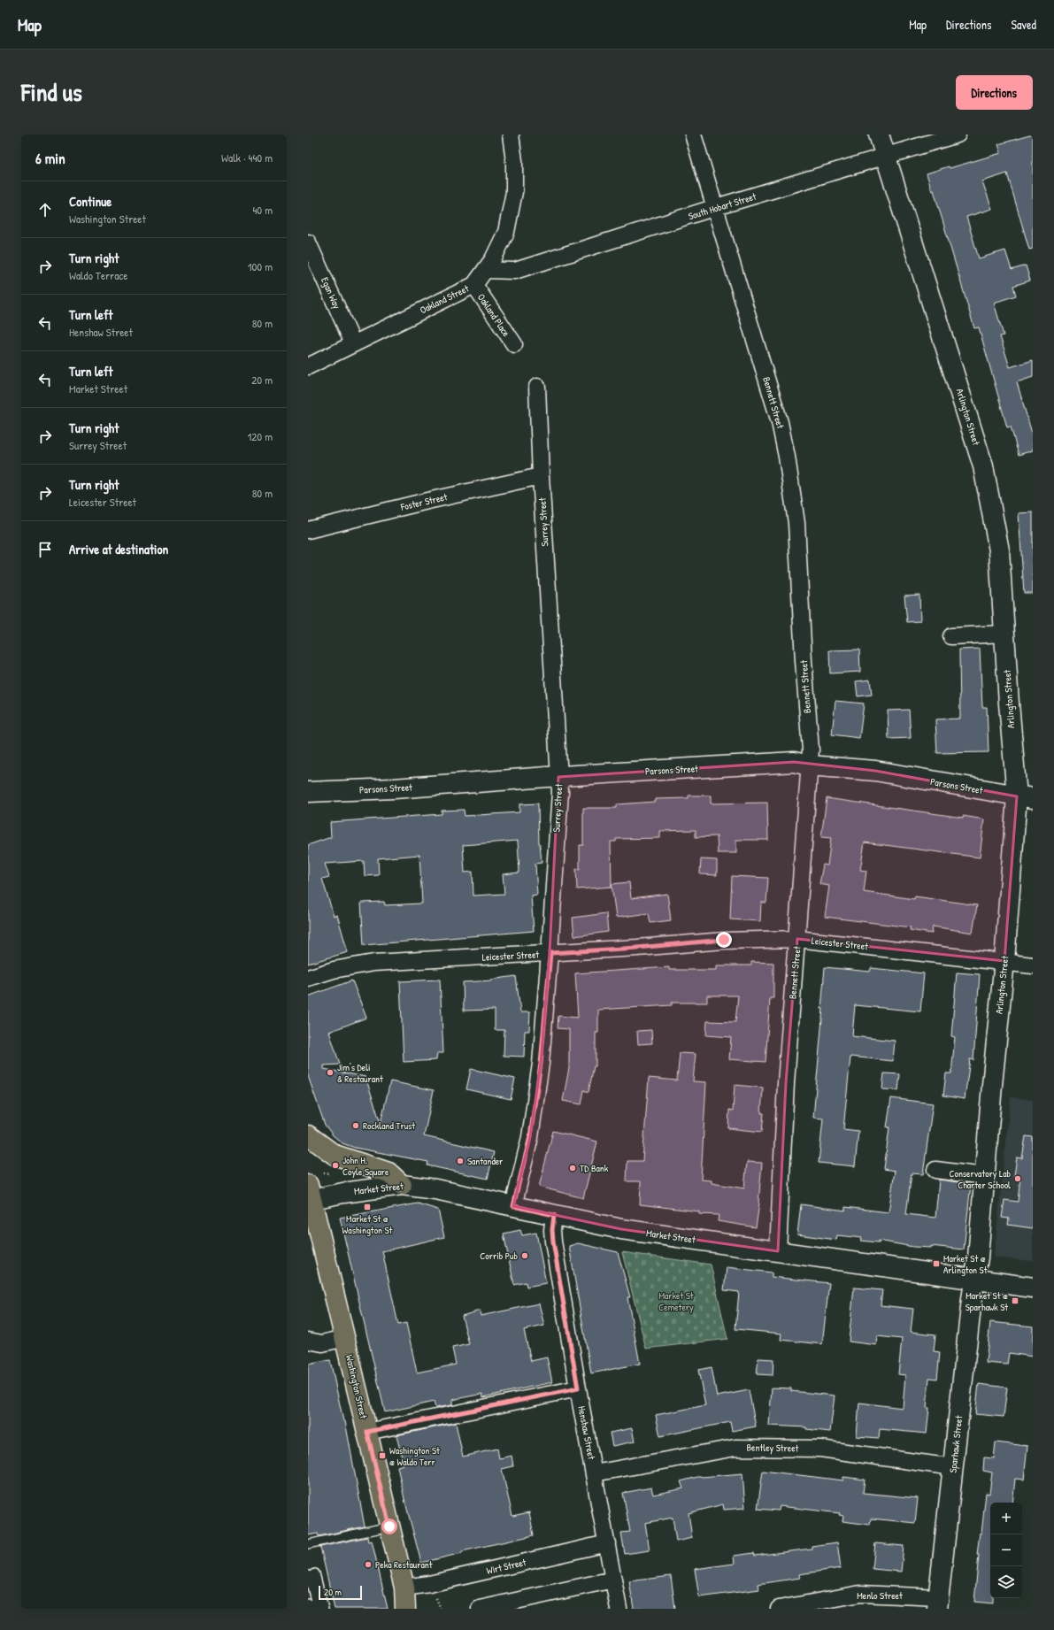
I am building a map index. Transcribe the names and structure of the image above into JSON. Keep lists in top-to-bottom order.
{
  "streets": {
    "main road": ["Washington Street"],
    "street": [
      "South Hobart Street",
      "Egan Way",
      "Oakland Street",
      "Oakland Place",
      "Bennett Street",
      "Arlington Street",
      "Foster Street",
      "Surrey Street",
      "Parsons Street",
      "Leicester Street",
      "Market Street",
      "Henshaw Street",
      "Sparhawk Street",
      "Bentley Street",
      "Wirt Street",
      "Menlo Street"
    ]
  },
  "crossings": [
    ["South Hobart Street", "Oakland Street"],
    ["South Hobart Street", "Bennett Street"],
    ["South Hobart Street", "Arlington Street"],
    ["Egan Way", "Oakland Street"],
    ["Oakland Street", "Oakland Place"],
    ["Bennett Street", "Parsons Street"],
    ["Bennett Street", "Leicester Street"],
    ["Bennett Street", "Market Street"],
    ["Arlington Street", "Parsons Street"],
    ["Arlington Street", "Leicester Street"],
    ["Arlington Street", "Market Street"],
    ["Arlington Street", "Sparhawk Street"],
    ["Foster Street", "Surrey Street"],
    ["Surrey Street", "Parsons Street"],
    ["Surrey Street", "Leicester Street"],
    ["Surrey Street", "Market Street"],
    ["Market Street", "Washington Street"],
    ["Market Street", "Henshaw Street"],
    ["Market Street", "Sparhawk Street"],
    ["Washington Street", "Wirt Street"],
    ["Henshaw Street", "Bentley Street"],
    ["Henshaw Street", "Wirt Street"],
    ["Sparhawk Street", "Bentley Street"],
    ["Sparhawk Street", "Menlo Street"]
  ],
  "parks": ["Market St Cemetery"],
  "places": {
    "other": [
      "Jim's Deli & Restaurant",
      "Rockland Trust",
      "Santander",
      "John H. Coyle Square",
      "TD Bank",
      "Conservatory Lab Charter School",
      "Corrib Pub",
      "Peka Restaurant"
    ],
    "transit": [
      "Market St @ Washington St",
      "Market St @ Arlington St",
      "Market St @ Sparhawk St",
      "Washington St @ Waldo Terr"
    ]
  },
  "scale_bar": "20 m",
  "page": {
    "header": "Map",
    "nav": ["Map", "Directions", "Saved"],
    "title": "Find us",
    "buttons": "Directions",
    "heading": ["6 min", "Walk · 440 m"],
    "list": [
      ["Continue", "Washington Street", "40 m"],
      ["Turn right", "Waldo Terrace", "100 m"],
      ["Turn left", "Henshaw Street", "80 m"],
      ["Turn left", "Market Street", "20 m"],
      ["Turn right", "Surrey Street", "120 m"],
      ["Turn right", "Leicester Street", "80 m"],
      "Arrive at destination"
    ],
    "map_buttons": ["+", "−"],
    "scale": "20 m"
  }
}
